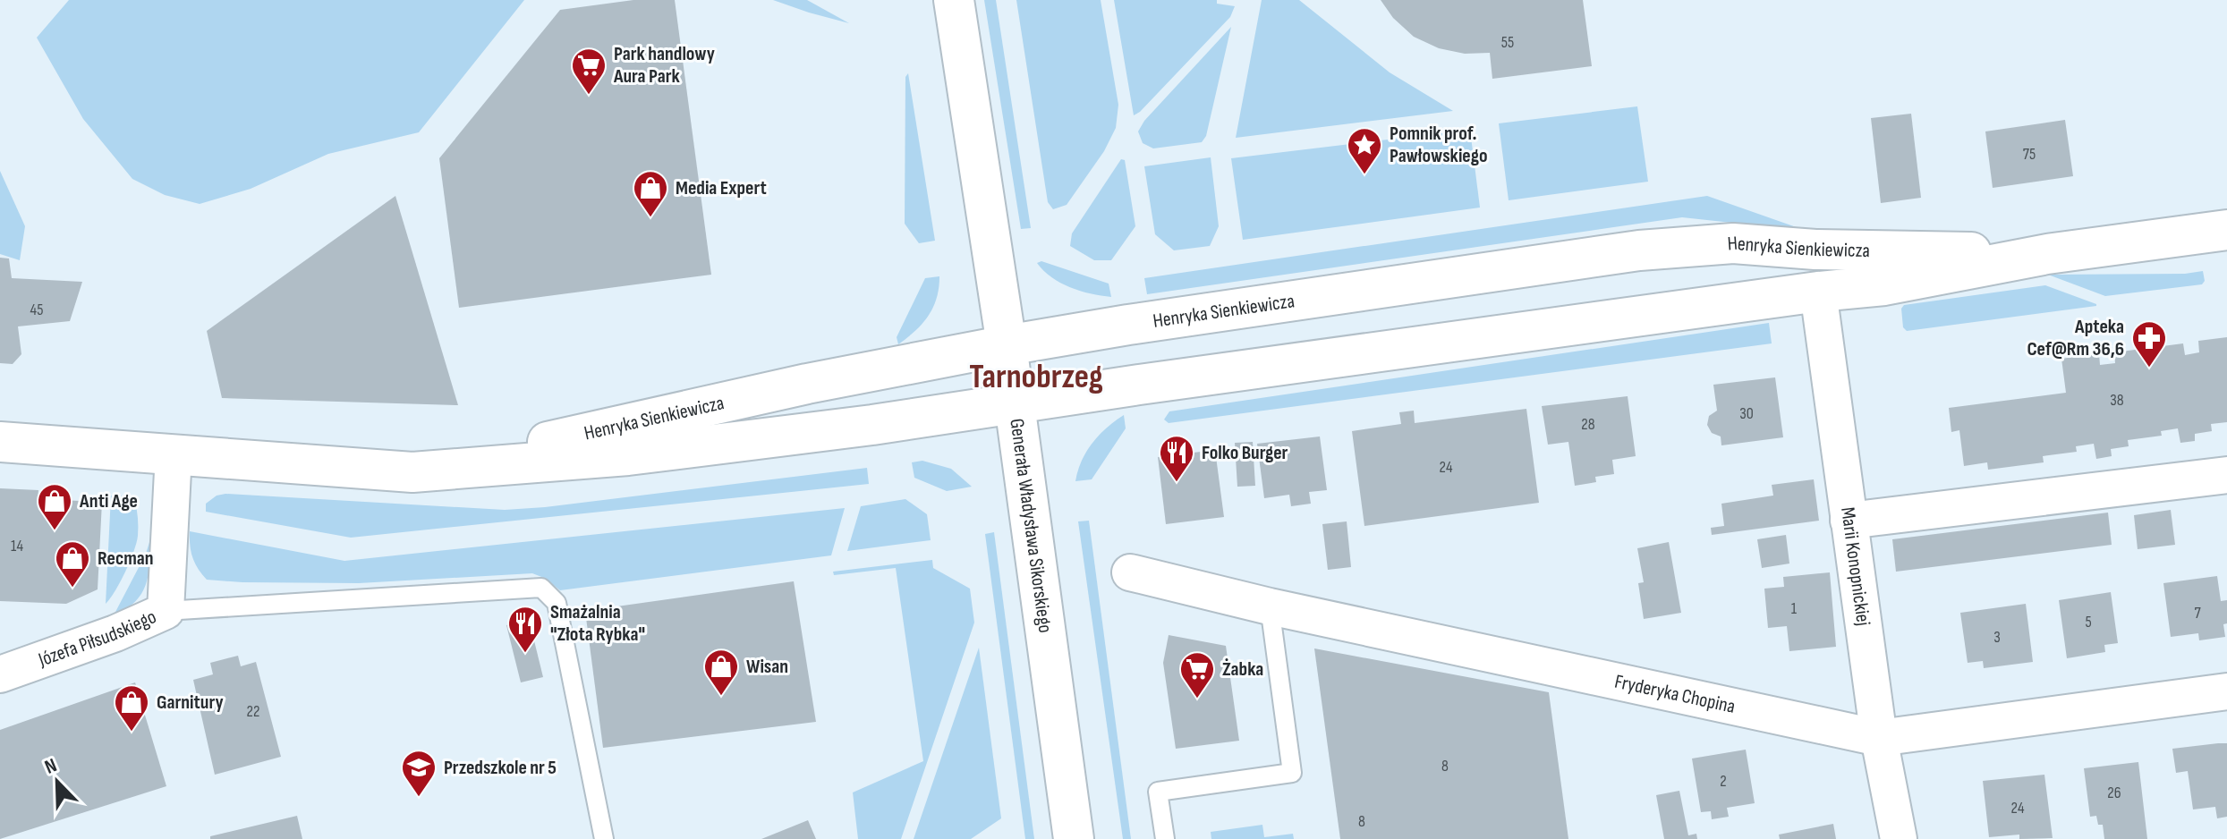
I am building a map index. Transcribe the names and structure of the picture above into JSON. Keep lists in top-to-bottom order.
{
  "streets": {
    "street": [
      "Henryka Sienkiewicza",
      "Generała Władysława Sikorskiego",
      "Marii Konopnickiej",
      "Józefa Piłsudskiego",
      "Fryderyka Chopina"
    ]
  },
  "crossings": [
    ["Henryka Sienkiewicza", "Generała Władysława Sikorskiego"],
    ["Henryka Sienkiewicza", "Marii Konopnickiej"],
    ["Henryka Sienkiewicza", "Józefa Piłsudskiego"],
    ["Marii Konopnickiej", "Fryderyka Chopina"]
  ],
  "districts": ["Tarnobrzeg"],
  "places": {
    "supermarket": ["Park handlowy Aura Park", "Żabka"],
    "place": ["Pomnik prof. Pawłowskiego"],
    "shop": [
      "Media Expert",
      "Anti Age",
      "Recman",
      "Wisan",
      "Garnitury"
    ],
    "pharmacy": ["Apteka Cef@Rm 36,6"],
    "restaurant": ["Folko Burger", "Smażalnia \"Złota Rybka\""],
    "school or university": ["Przedszkole nr 5"]
  },
  "house_numbers": [
    "55",
    "75",
    "45",
    "38",
    "30",
    "28",
    "24",
    "14",
    "1",
    "7",
    "5",
    "3",
    "22",
    "8",
    "2",
    "26",
    "24",
    "8"
  ],
  "north": "top left"
}
